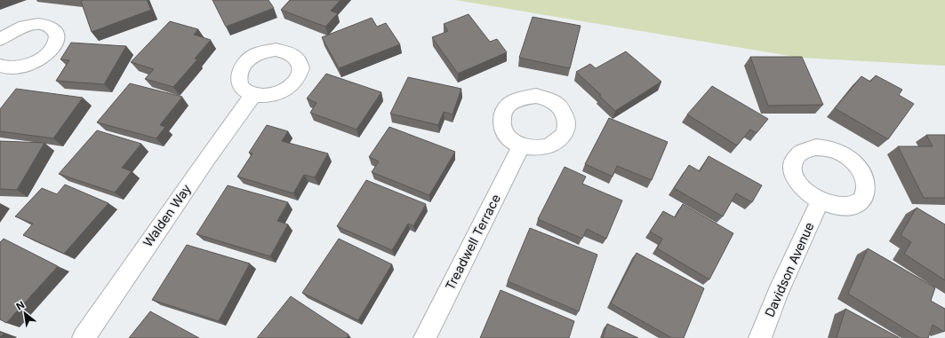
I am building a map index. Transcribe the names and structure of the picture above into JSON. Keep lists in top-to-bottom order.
{
  "streets": {
    "street": ["Walden Way", "Treadwell Terrace", "Davidson Avenue"]
  },
  "north": "top left"
}
